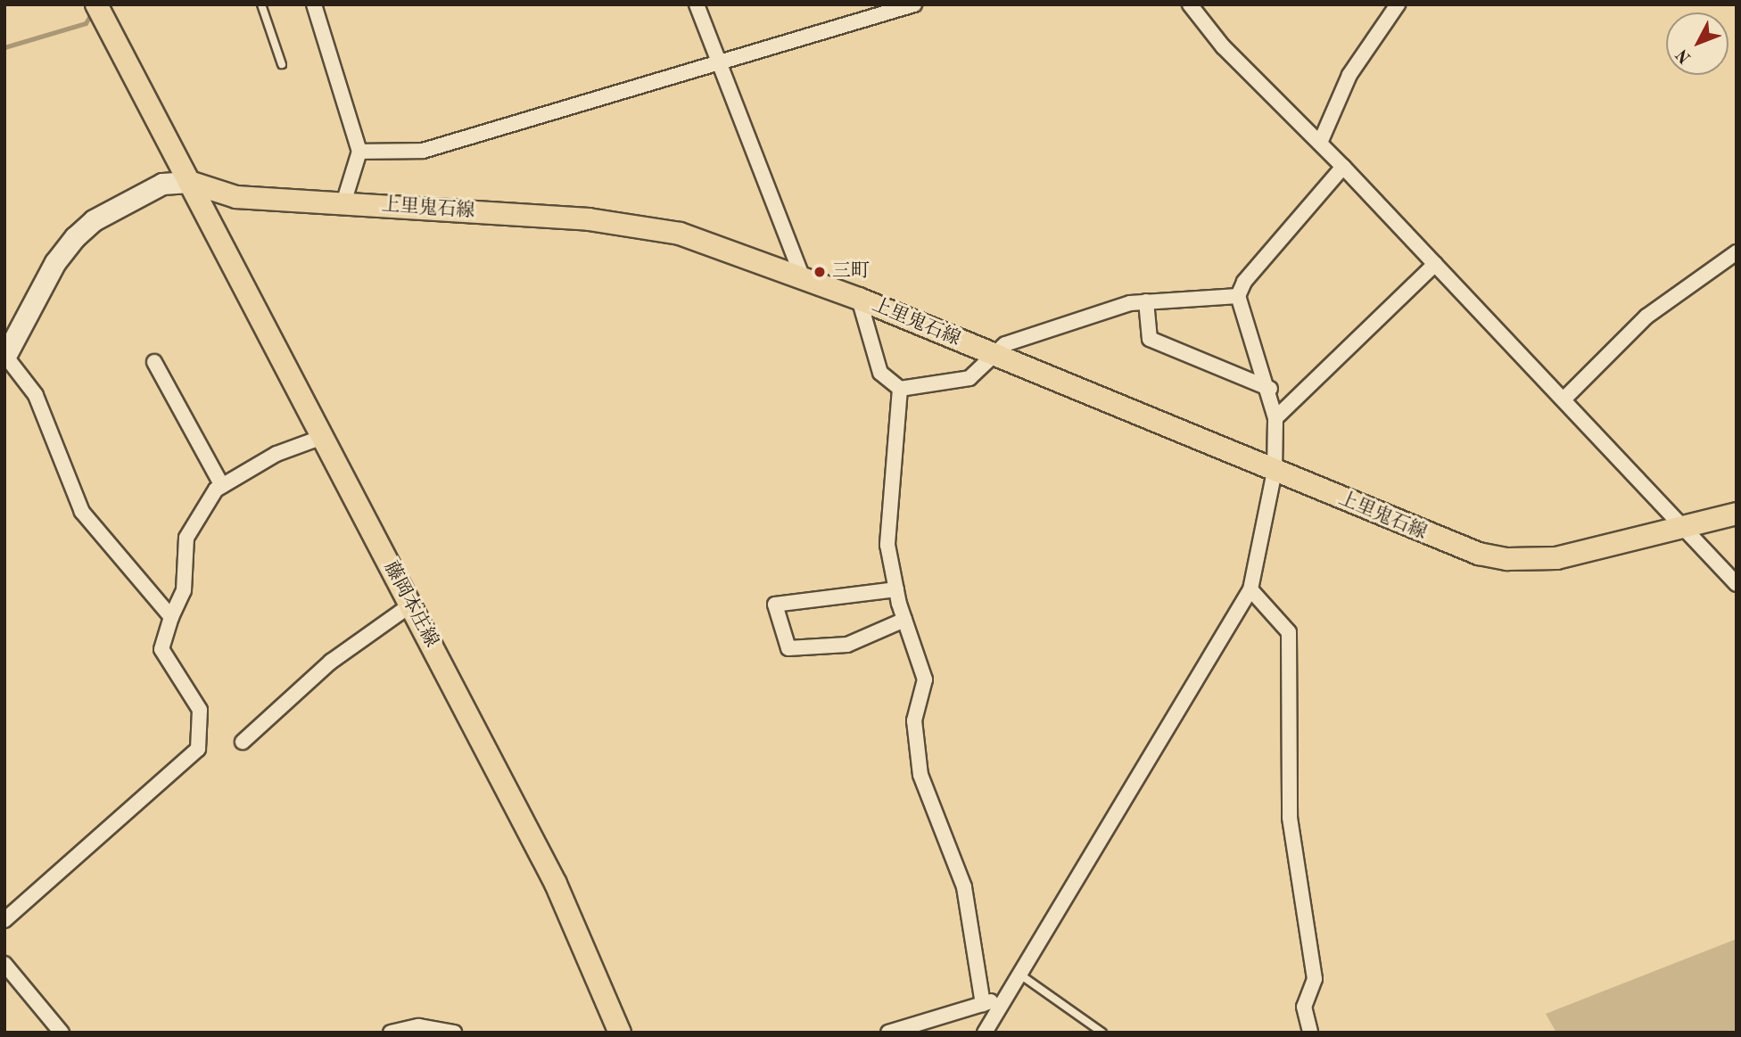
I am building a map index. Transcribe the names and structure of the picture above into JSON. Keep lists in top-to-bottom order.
{
  "streets": {
    "main road": ["上里鬼石線", "藤岡本庄線"]
  },
  "crossings": [
    ["上里鬼石線", "藤岡本庄線"]
  ],
  "places": ["三町"],
  "north": "bottom left"
}
